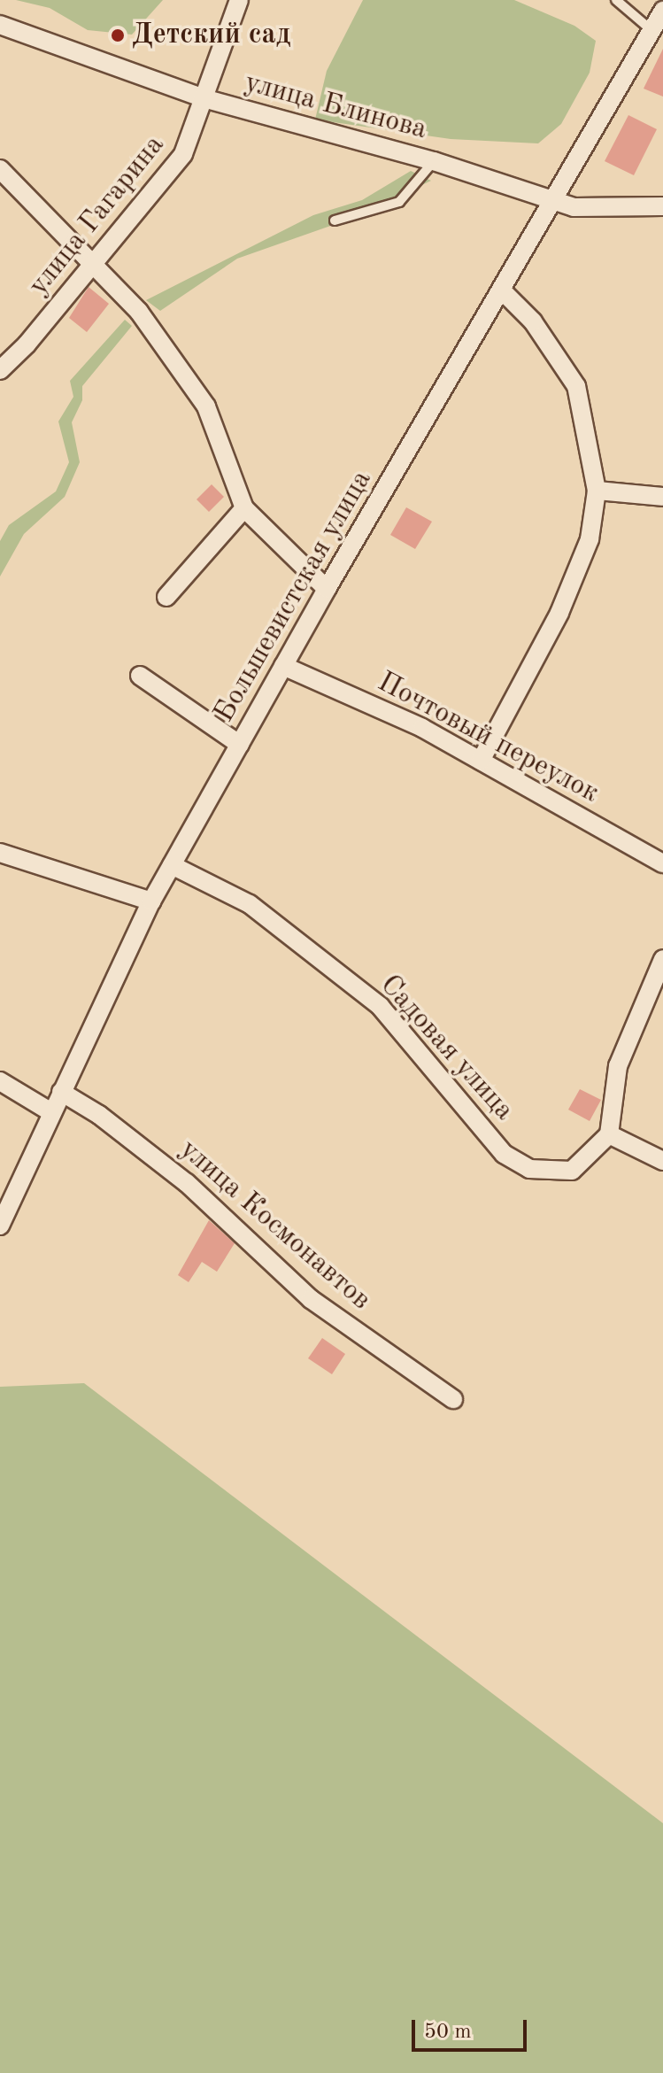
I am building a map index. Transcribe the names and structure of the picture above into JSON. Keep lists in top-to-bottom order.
{
  "streets": {
    "street": [
      "улица Блинова",
      "улица Гагарина",
      "Большевистская улица",
      "Почтовый переулок",
      "Садовая улица",
      "улица Космонавтов"
    ]
  },
  "crossings": [
    ["улица Блинова", "улица Гагарина"],
    ["улица Блинова", "Большевистская улица"],
    ["Большевистская улица", "Почтовый переулок"],
    ["Большевистская улица", "Садовая улица"],
    ["Большевистская улица", "улица Космонавтов"]
  ],
  "places": ["Детский сад"],
  "scale_bar": "50 m"
}
